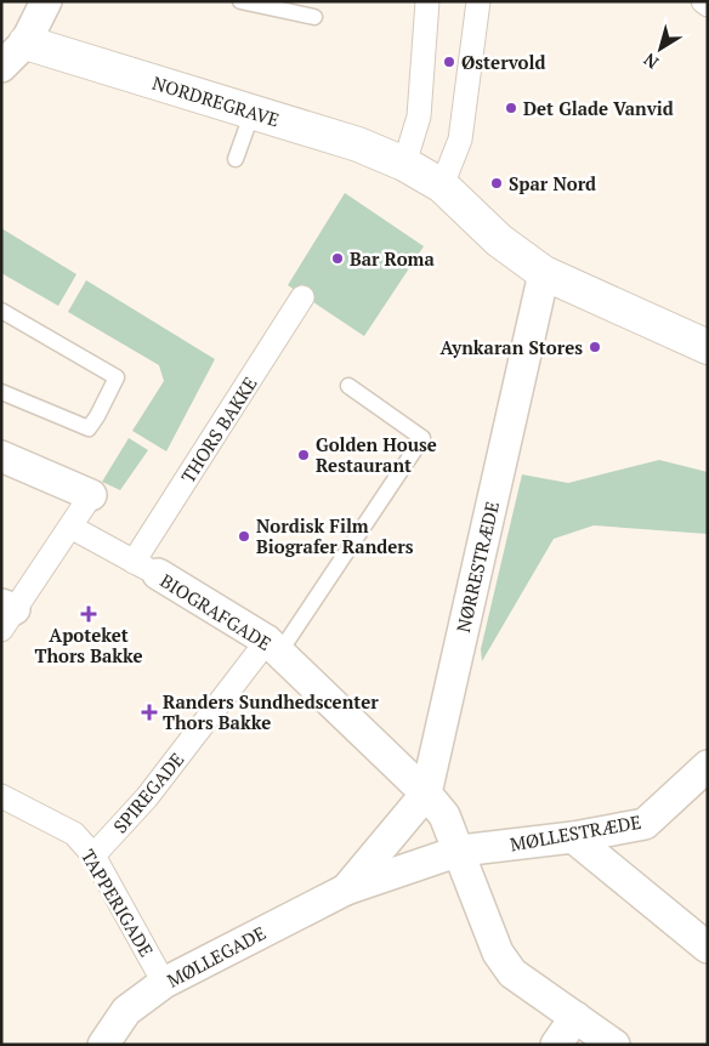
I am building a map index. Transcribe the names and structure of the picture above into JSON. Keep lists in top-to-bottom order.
{
  "streets": {
    "street": [
      "NORDREGRAVE",
      "THORS BAKKE",
      "NØRRESTRÆDE",
      "BIOGRAFGADE",
      "SPIREGADE",
      "MØLLESTRÆDE",
      "TAPPERIGADE",
      "MØLLEGADE"
    ]
  },
  "crossings": [
    ["THORS BAKKE", "BIOGRAFGADE"],
    ["NØRRESTRÆDE", "BIOGRAFGADE"],
    ["NØRRESTRÆDE", "MØLLEGADE"],
    ["BIOGRAFGADE", "SPIREGADE"],
    ["BIOGRAFGADE", "MØLLEGADE"],
    ["SPIREGADE", "TAPPERIGADE"],
    ["MØLLESTRÆDE", "MØLLEGADE"],
    ["TAPPERIGADE", "MØLLEGADE"]
  ],
  "places": {
    "other": [
      "Østervold",
      "Det Glade Vanvid",
      "Spar Nord",
      "Bar Roma",
      "Aynkaran Stores",
      "Golden House Restaurant",
      "Nordisk Film Biografer Randers"
    ],
    "health": ["Apoteket Thors Bakke", "Randers Sundhedscenter Thors Bakke"]
  },
  "north": "bottom left"
}
